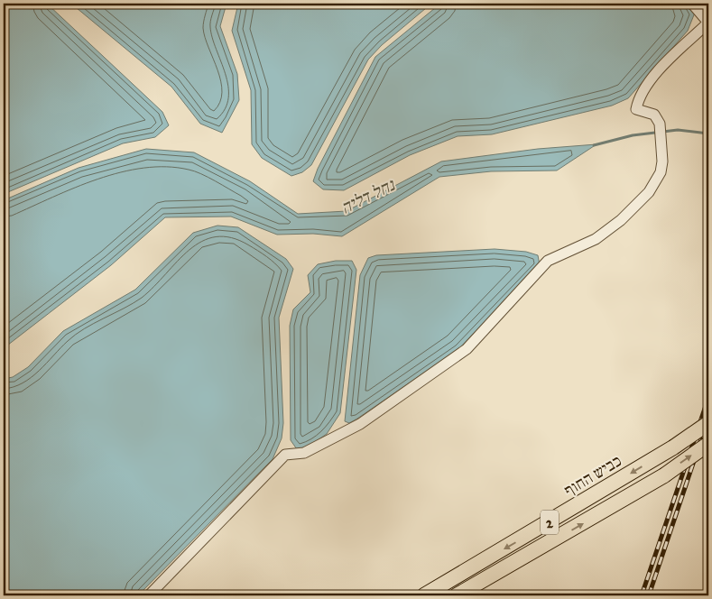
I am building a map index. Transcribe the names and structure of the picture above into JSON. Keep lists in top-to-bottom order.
{
  "streets": {
    "highway": ["כביש החוף", "2"]
  },
  "water": ["נחל דליה"]
}
